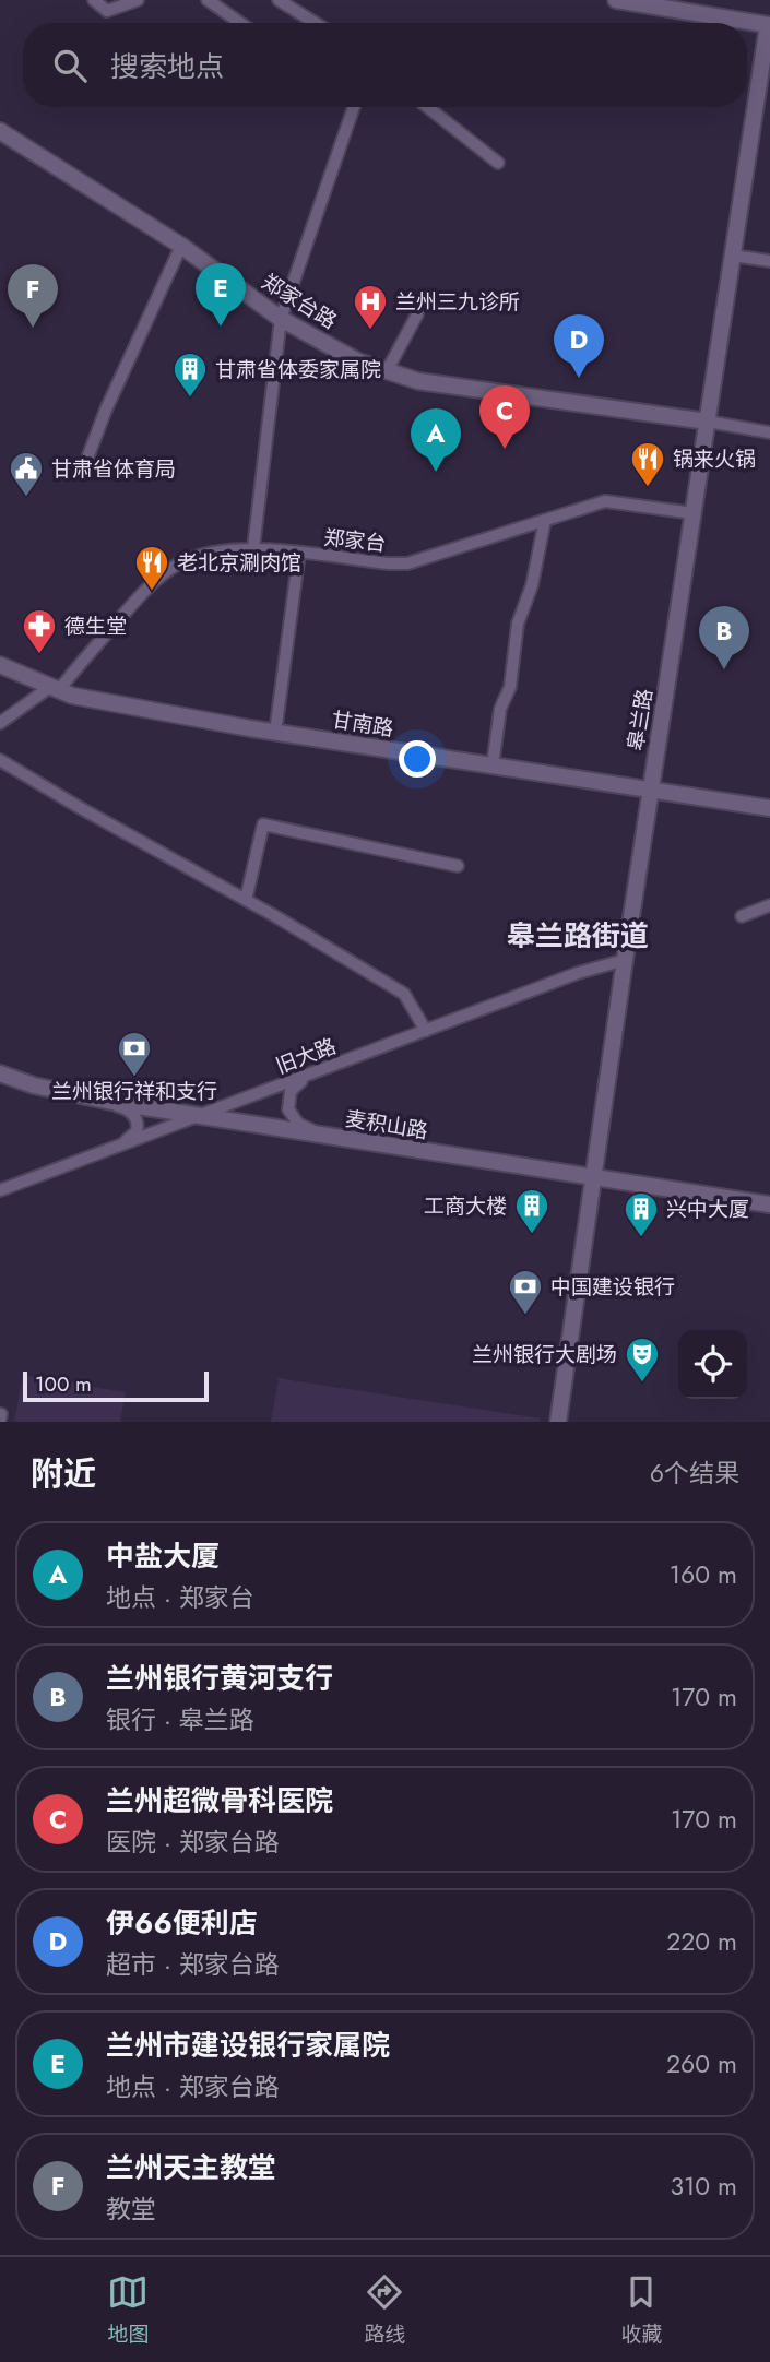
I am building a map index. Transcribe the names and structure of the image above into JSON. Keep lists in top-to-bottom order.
{
  "streets": {
    "street": [
      "郑家台路",
      "郑家台",
      "皋兰路",
      "甘南路",
      "旧大路",
      "麦积山路"
    ]
  },
  "crossings": [
    ["郑家台路", "皋兰路"],
    ["郑家台", "皋兰路"],
    ["郑家台", "甘南路"],
    ["皋兰路", "甘南路"],
    ["皋兰路", "旧大路"],
    ["皋兰路", "麦积山路"],
    ["旧大路", "麦积山路"]
  ],
  "districts": ["皋兰路街道"],
  "places": {
    "hospital": ["兰州三九诊所"],
    "building": ["甘肃省体委家属院", "工商大楼", "兴中大厦"],
    "restaurant": ["锅来火锅", "老北京涮肉馆"],
    "public building": ["甘肃省体育局"],
    "pharmacy": ["德生堂"],
    "bank": ["兰州银行祥和支行", "中国建设银行"],
    "theatre": ["兰州银行大剧场"]
  },
  "scale_bar": "100 m",
  "page": {
    "search": "搜索地点",
    "pins": [
      "E",
      "F",
      "D",
      "C",
      "A",
      "B"
    ],
    "scale": "100 m",
    "heading": ["附近", "6个结果"],
    "list": [
      {
        "mark": "A",
        "name": "中盐大厦",
        "note": "地点 · 郑家台",
        "value": "160 m"
      },
      {
        "mark": "B",
        "name": "兰州银行黄河支行",
        "note": "银行 · 皋兰路",
        "value": "170 m"
      },
      {
        "mark": "C",
        "name": "兰州超微骨科医院",
        "note": "医院 · 郑家台路",
        "value": "170 m"
      },
      {
        "mark": "D",
        "name": "伊66便利店",
        "note": "超市 · 郑家台路",
        "value": "220 m"
      },
      {
        "mark": "E",
        "name": "兰州市建设银行家属院",
        "note": "地点 · 郑家台路",
        "value": "260 m"
      },
      {
        "mark": "F",
        "name": "兰州天主教堂",
        "note": "教堂",
        "value": "310 m"
      }
    ],
    "nav": ["地图", "路线", "收藏"]
  }
}
